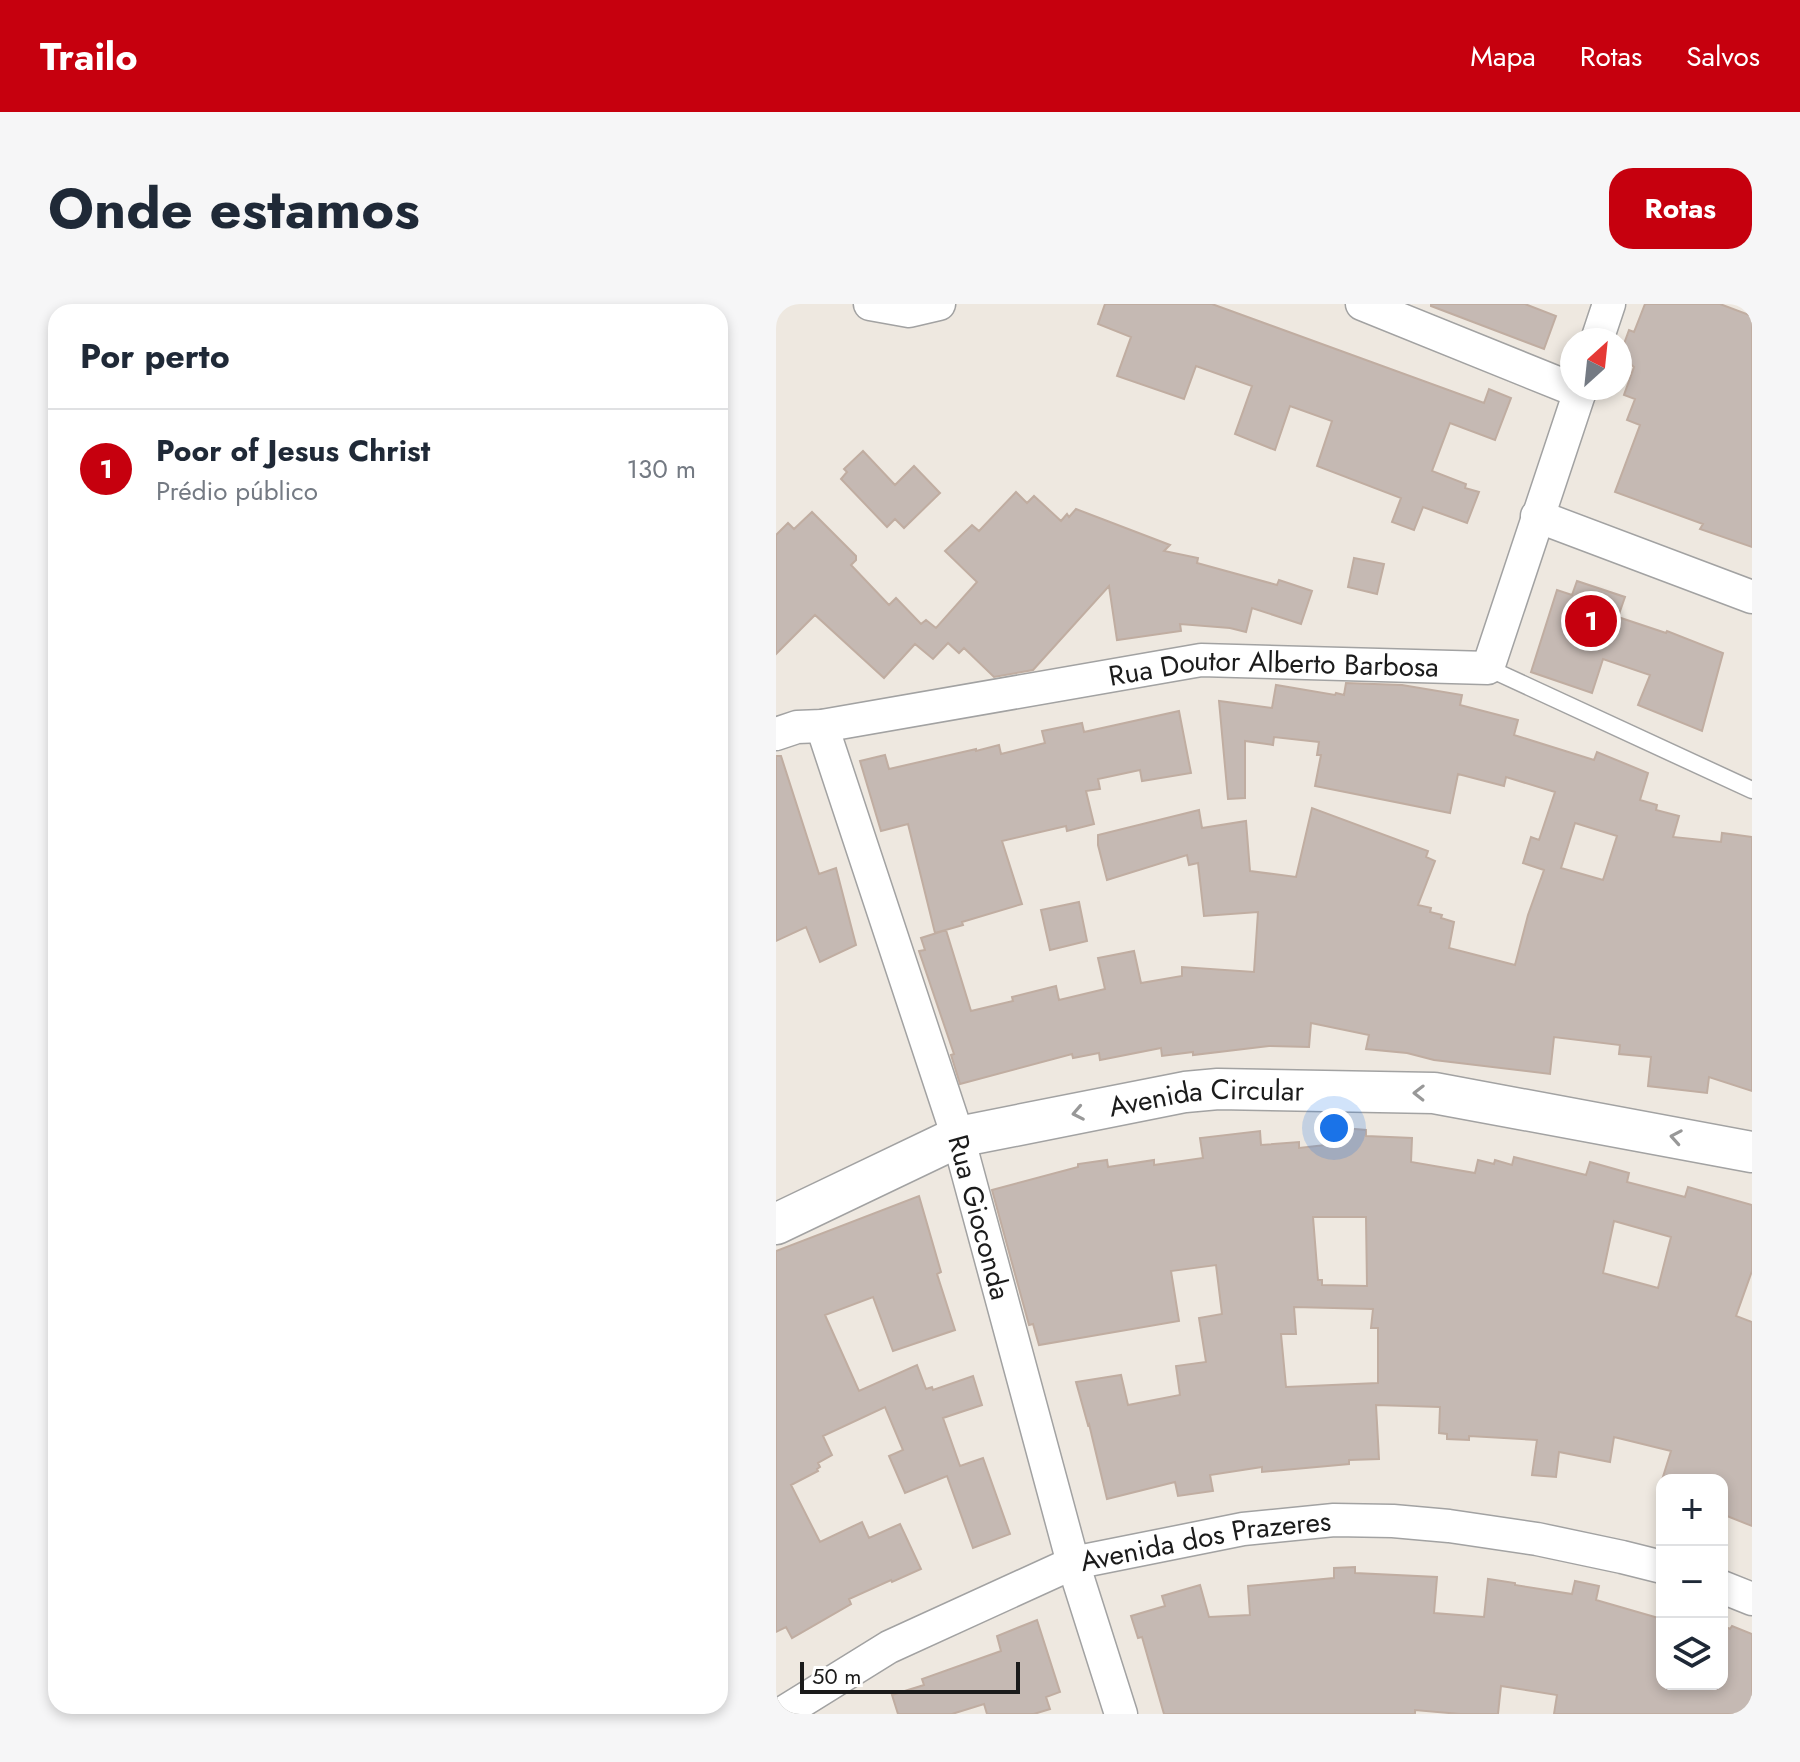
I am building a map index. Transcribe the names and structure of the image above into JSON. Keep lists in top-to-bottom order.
{
  "streets": {
    "street": [
      "Rua Doutor Alberto Barbosa",
      "Avenida Circular",
      "Rua Gioconda",
      "Avenida dos Prazeres"
    ]
  },
  "crossings": [
    ["Rua Doutor Alberto Barbosa", "Rua Gioconda"],
    ["Avenida Circular", "Rua Gioconda"],
    ["Rua Gioconda", "Avenida dos Prazeres"]
  ],
  "one_way": ["Avenida Circular"],
  "scale_bar": "50 m",
  "north": "top right",
  "page": {
    "header": "Trailo",
    "nav": ["Mapa", "Rotas", "Salvos"],
    "title": "Onde estamos",
    "buttons": "Rotas",
    "heading": "Por perto",
    "list": [
      {
        "mark": "1",
        "name": "Poor of Jesus Christ",
        "note": "Prédio público",
        "value": "130 m"
      }
    ],
    "pins": "1",
    "map_buttons": ["+", "−"],
    "scale": "50 m"
  }
}
